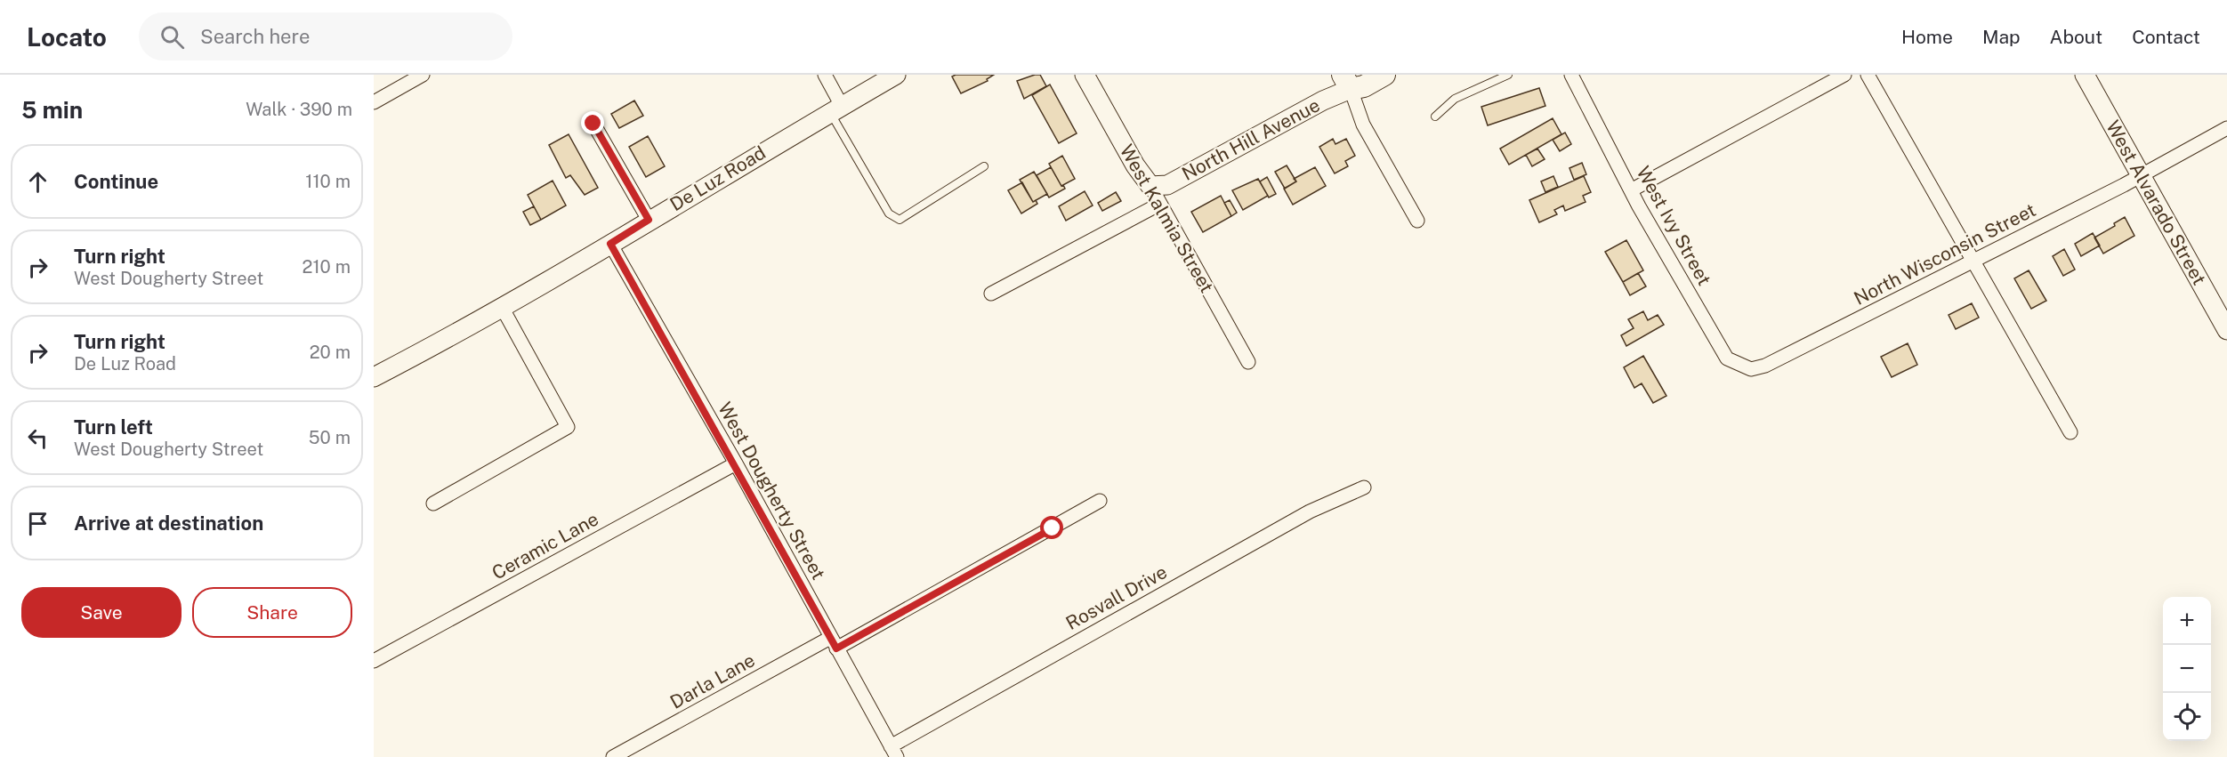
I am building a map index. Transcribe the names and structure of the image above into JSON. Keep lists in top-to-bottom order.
{
  "streets": {
    "street": [
      "North Hill Avenue",
      "De Luz Road",
      "West Alvarado Street",
      "West Kalmia Street",
      "West Ivy Street",
      "North Wisconsin Street",
      "West Dougherty Street",
      "Ceramic Lane",
      "Rosvall Drive",
      "Darla Lane"
    ]
  },
  "crossings": [
    ["North Hill Avenue", "West Kalmia Street"],
    ["De Luz Road", "West Dougherty Street"],
    ["West Alvarado Street", "North Wisconsin Street"],
    ["West Ivy Street", "North Wisconsin Street"],
    ["West Dougherty Street", "Ceramic Lane"],
    ["West Dougherty Street", "Rosvall Drive"],
    ["West Dougherty Street", "Darla Lane"]
  ],
  "page": {
    "header": "Locato",
    "search": "Search here",
    "nav": [
      "Home",
      "Map",
      "About",
      "Contact"
    ],
    "heading": ["5 min", "Walk · 390 m"],
    "list": [
      ["Continue", "110 m"],
      ["Turn right", "West Dougherty Street", "210 m"],
      ["Turn right", "De Luz Road", "20 m"],
      ["Turn left", "West Dougherty Street", "50 m"],
      "Arrive at destination"
    ],
    "buttons": ["Save", "Share"],
    "map_buttons": ["+", "−"]
  }
}
